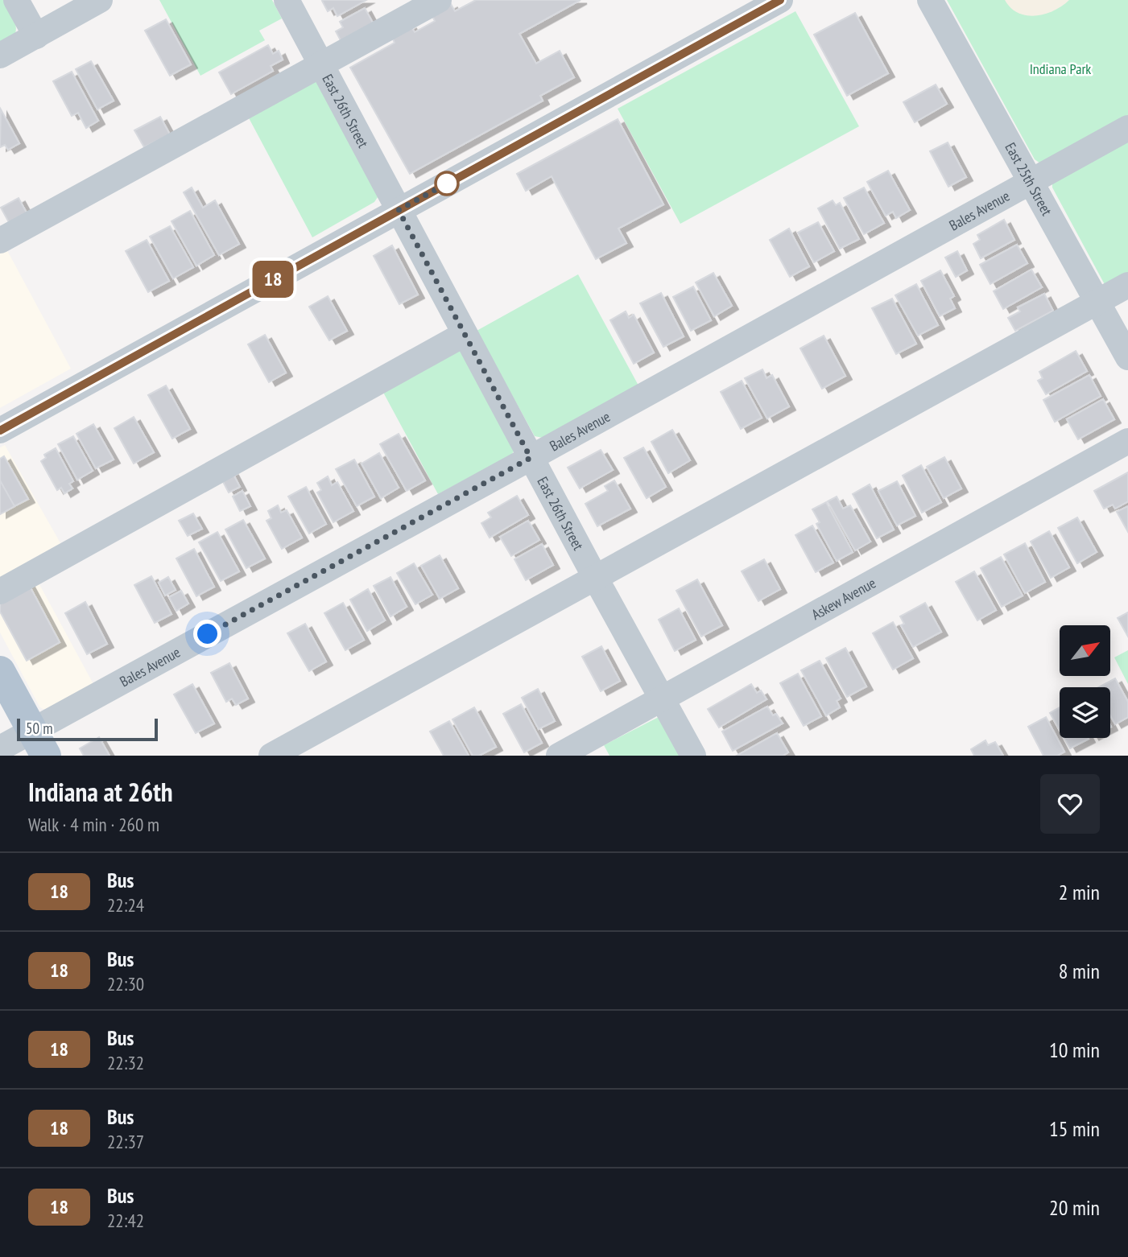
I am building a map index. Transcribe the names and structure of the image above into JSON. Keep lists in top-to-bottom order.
{
  "streets": {
    "street": [
      "East 26th Street",
      "East 25th Street",
      "Bales Avenue",
      "Askew Avenue"
    ]
  },
  "crossings": [
    ["East 26th Street", "Bales Avenue"],
    ["East 26th Street", "Askew Avenue"],
    ["East 25th Street", "Bales Avenue"]
  ],
  "parks": ["Indiana Park"],
  "lines": ["bus line 18"],
  "scale_bar": "50 m",
  "north": "top right",
  "page": {
    "on_map": "18",
    "scale": "50 m",
    "heading": ["Indiana at 26th", "Walk · 4 min · 260 m"],
    "list": [
      {
        "mark": "18",
        "name": "Bus",
        "note": "22:24",
        "value": "2 min"
      },
      {
        "mark": "18",
        "name": "Bus",
        "note": "22:30",
        "value": "8 min"
      },
      {
        "mark": "18",
        "name": "Bus",
        "note": "22:32",
        "value": "10 min"
      },
      {
        "mark": "18",
        "name": "Bus",
        "note": "22:37",
        "value": "15 min"
      },
      {
        "mark": "18",
        "name": "Bus",
        "note": "22:42",
        "value": "20 min"
      }
    ]
  }
}
